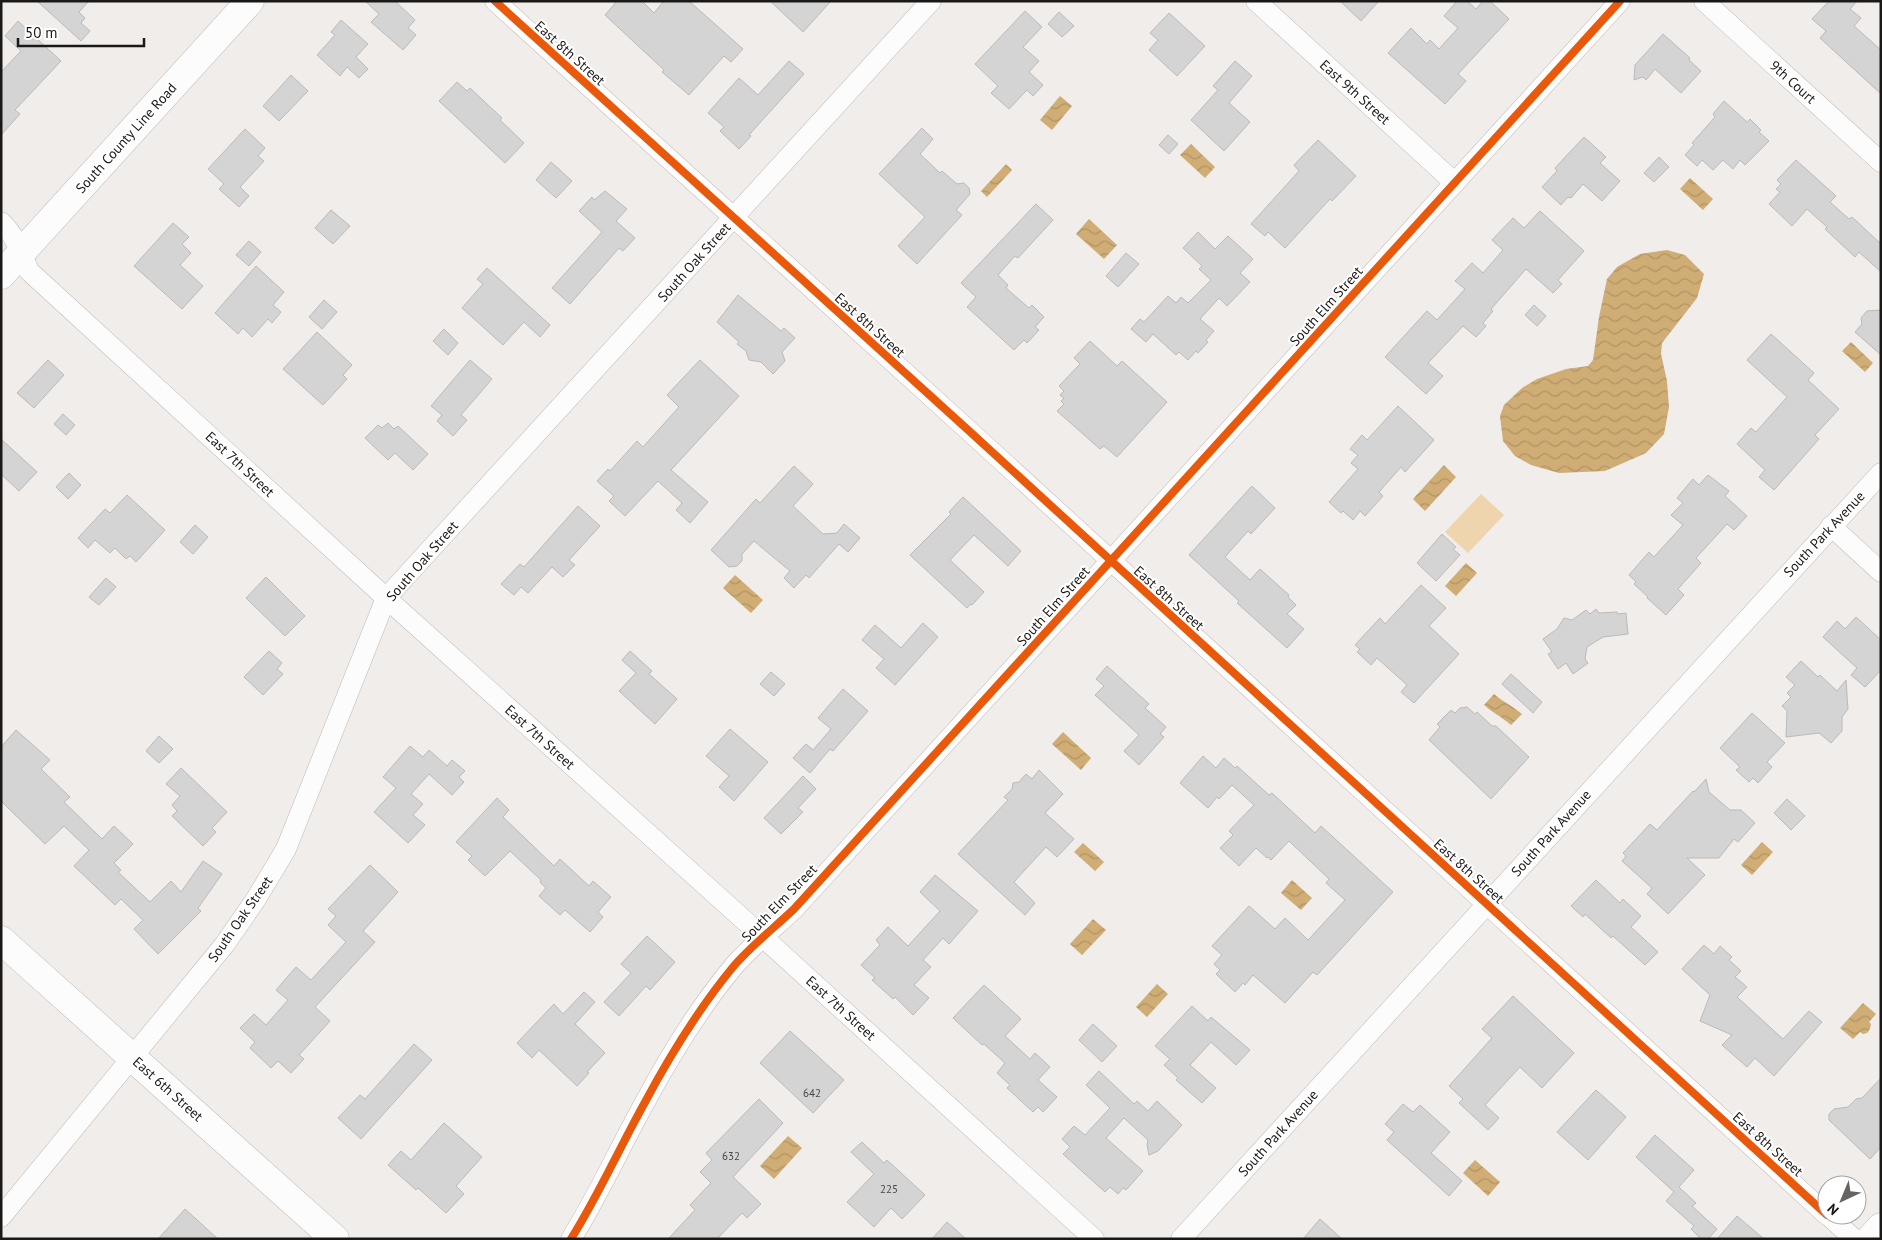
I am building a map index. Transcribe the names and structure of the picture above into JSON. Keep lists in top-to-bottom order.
{
  "streets": {
    "street": [
      "East 8th Street",
      "9th Court",
      "East 9th Street",
      "South County Line Road",
      "South Oak Street",
      "South Elm Street",
      "East 7th Street",
      "South Park Avenue",
      "East 6th Street"
    ]
  },
  "crossings": [
    ["East 8th Street", "South Oak Street"],
    ["East 8th Street", "South Elm Street"],
    ["East 8th Street", "South Park Avenue"],
    ["East 9th Street", "South Elm Street"],
    ["South County Line Road", "East 7th Street"],
    ["South Oak Street", "East 7th Street"],
    ["South Oak Street", "East 6th Street"],
    ["South Elm Street", "East 7th Street"]
  ],
  "house_numbers": ["642", "632", "225"],
  "scale_bar": "50 m",
  "north": "bottom left"
}
